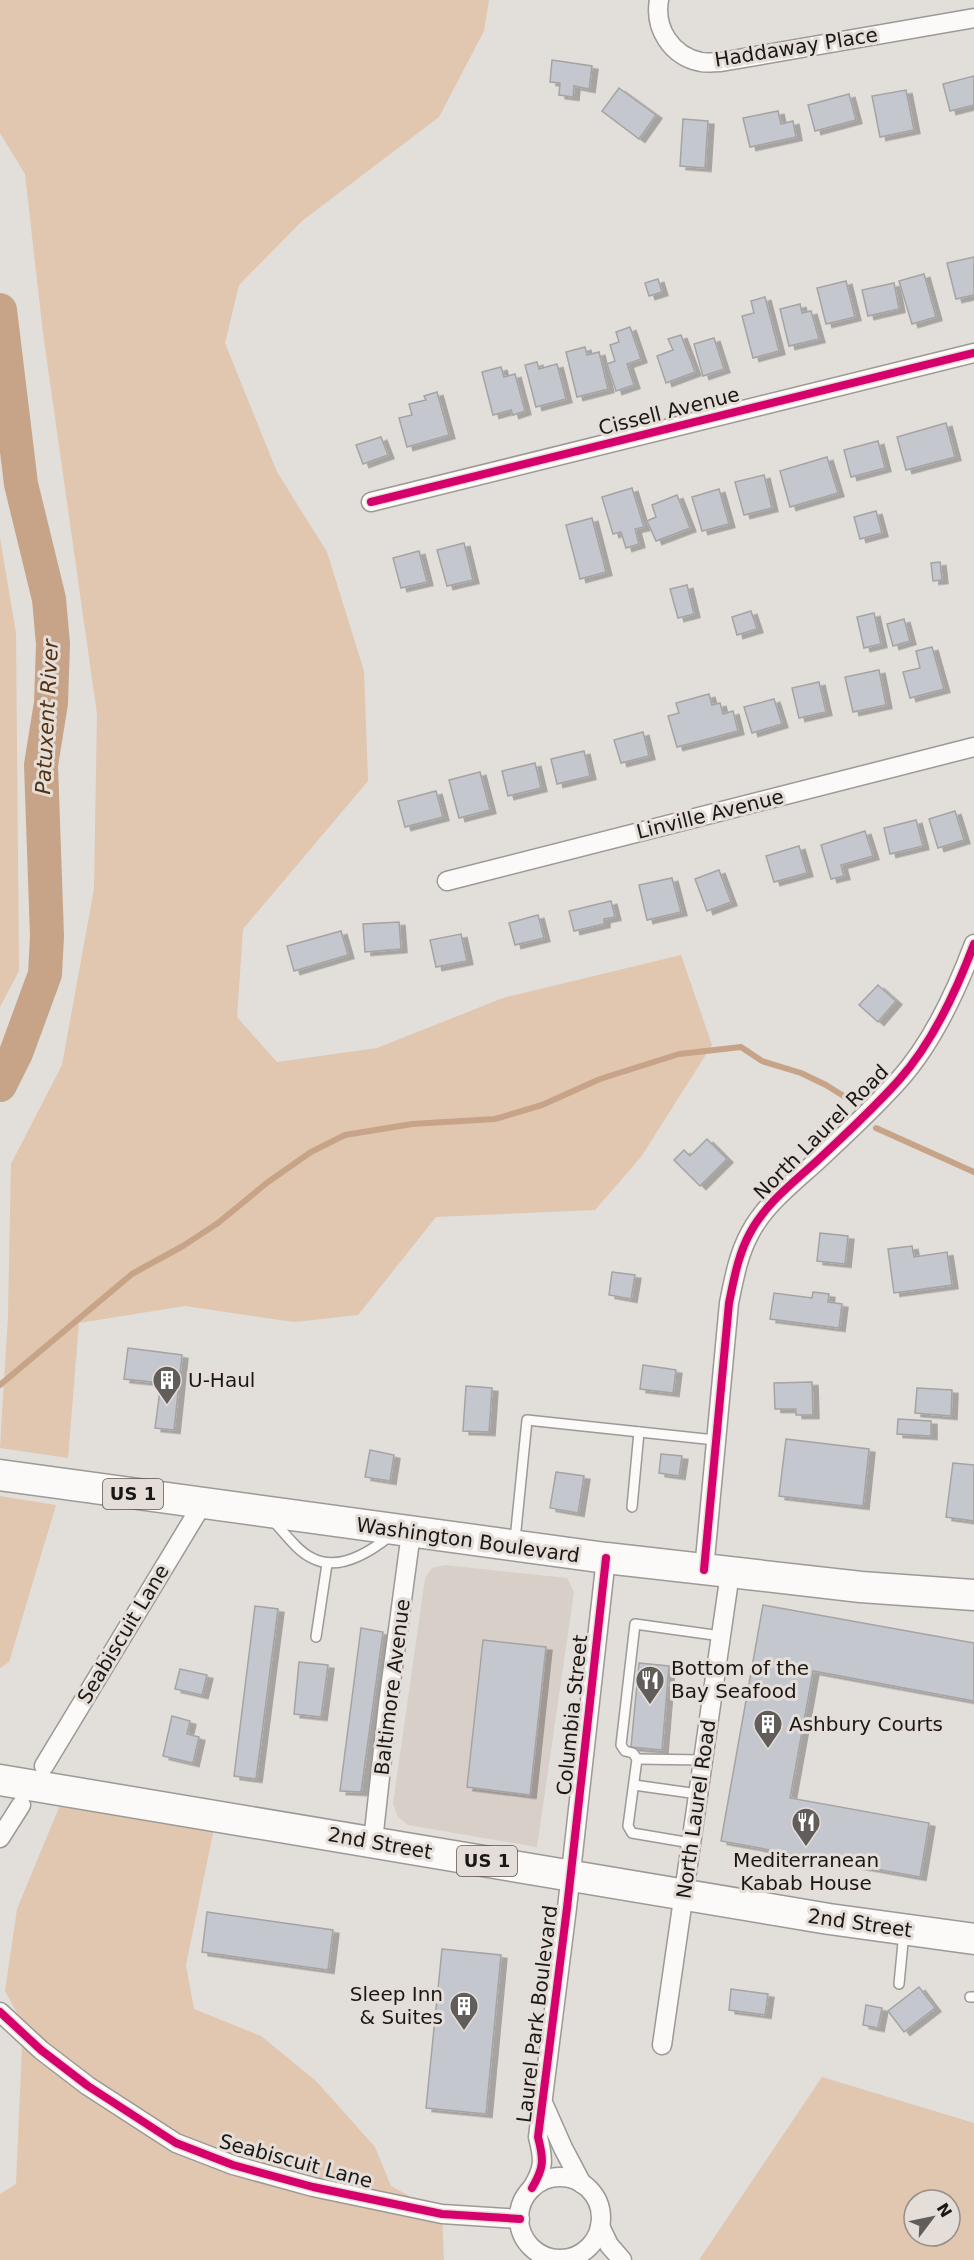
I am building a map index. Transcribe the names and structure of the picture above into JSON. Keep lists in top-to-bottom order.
{
  "streets": {
    "main road": ["US 1", "Washington Boulevard", "2nd Street"],
    "street": [
      "Haddaway Place",
      "Cissell Avenue",
      "Linville Avenue",
      "North Laurel Road",
      "Seabiscuit Lane",
      "Baltimore Avenue",
      "Columbia Street",
      "Laurel Park Boulevard"
    ]
  },
  "crossings": [
    ["North Laurel Road", "Washington Boulevard"],
    ["North Laurel Road", "2nd Street"],
    ["Washington Boulevard", "Seabiscuit Lane"],
    ["Washington Boulevard", "Baltimore Avenue"],
    ["Washington Boulevard", "Columbia Street"],
    ["Seabiscuit Lane", "Laurel Park Boulevard"],
    ["Baltimore Avenue", "2nd Street"],
    ["Columbia Street", "2nd Street"],
    ["Columbia Street", "Laurel Park Boulevard"],
    ["2nd Street", "Laurel Park Boulevard"]
  ],
  "water": ["Patuxent River"],
  "places": {
    "building": ["U-Haul", "Ashbury Courts", "Sleep Inn & Suites"],
    "restaurant": ["Bottom of the Bay Seafood", "Mediterranean Kabab House"]
  },
  "north": "top right"
}
